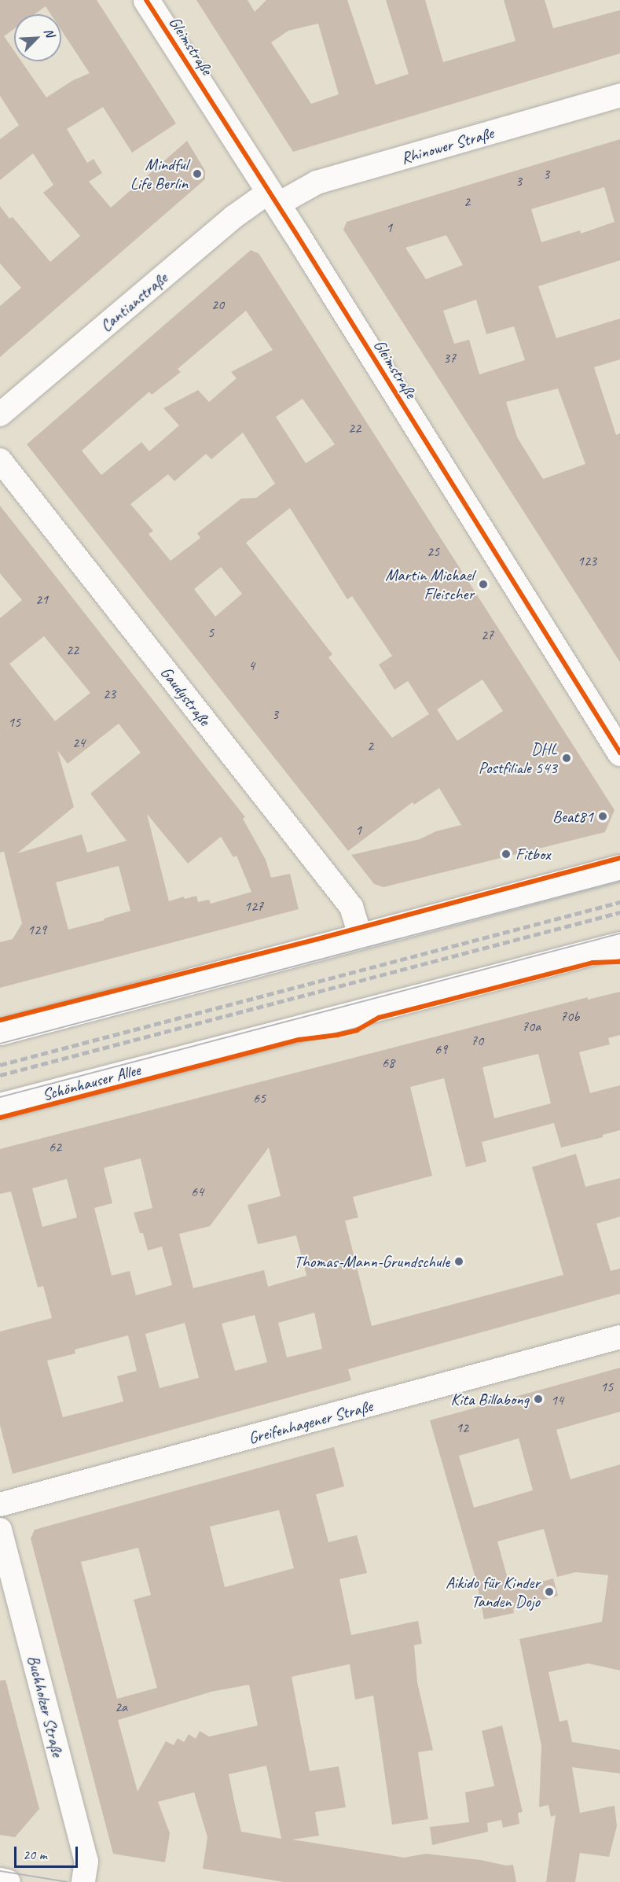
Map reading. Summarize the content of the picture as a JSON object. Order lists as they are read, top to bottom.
{
  "streets": {
    "main road": ["Gleimstraße", "Schönhauser Allee"],
    "street": [
      "Rhinower Straße",
      "Cantianstraße",
      "Gaudystraße",
      "Greifenhagener Straße",
      "Buchholzer Straße"
    ]
  },
  "crossings": [
    ["Gleimstraße", "Rhinower Straße"],
    ["Gleimstraße", "Cantianstraße"],
    ["Rhinower Straße", "Cantianstraße"]
  ],
  "places": [
    "Mindful Life Berlin",
    "Martin Michael Fleischer",
    "DHL Postfiliale 543",
    "Beat81",
    "Fitbox",
    "Thomas-Mann-Grundschule",
    "Kita Billabong",
    "Aikido für Kinder Tanden Dojo"
  ],
  "house_numbers": [
    "3",
    "3",
    "2",
    "1",
    "20",
    "37",
    "22",
    "25",
    "123",
    "21",
    "5",
    "27",
    "22",
    "4",
    "23",
    "3",
    "15",
    "24",
    "2",
    "1",
    "127",
    "129",
    "70b",
    "70a",
    "70",
    "69",
    "68",
    "65",
    "62",
    "64",
    "15",
    "14",
    "12",
    "2a"
  ],
  "scale_bar": "20 m",
  "north": "top right"
}
